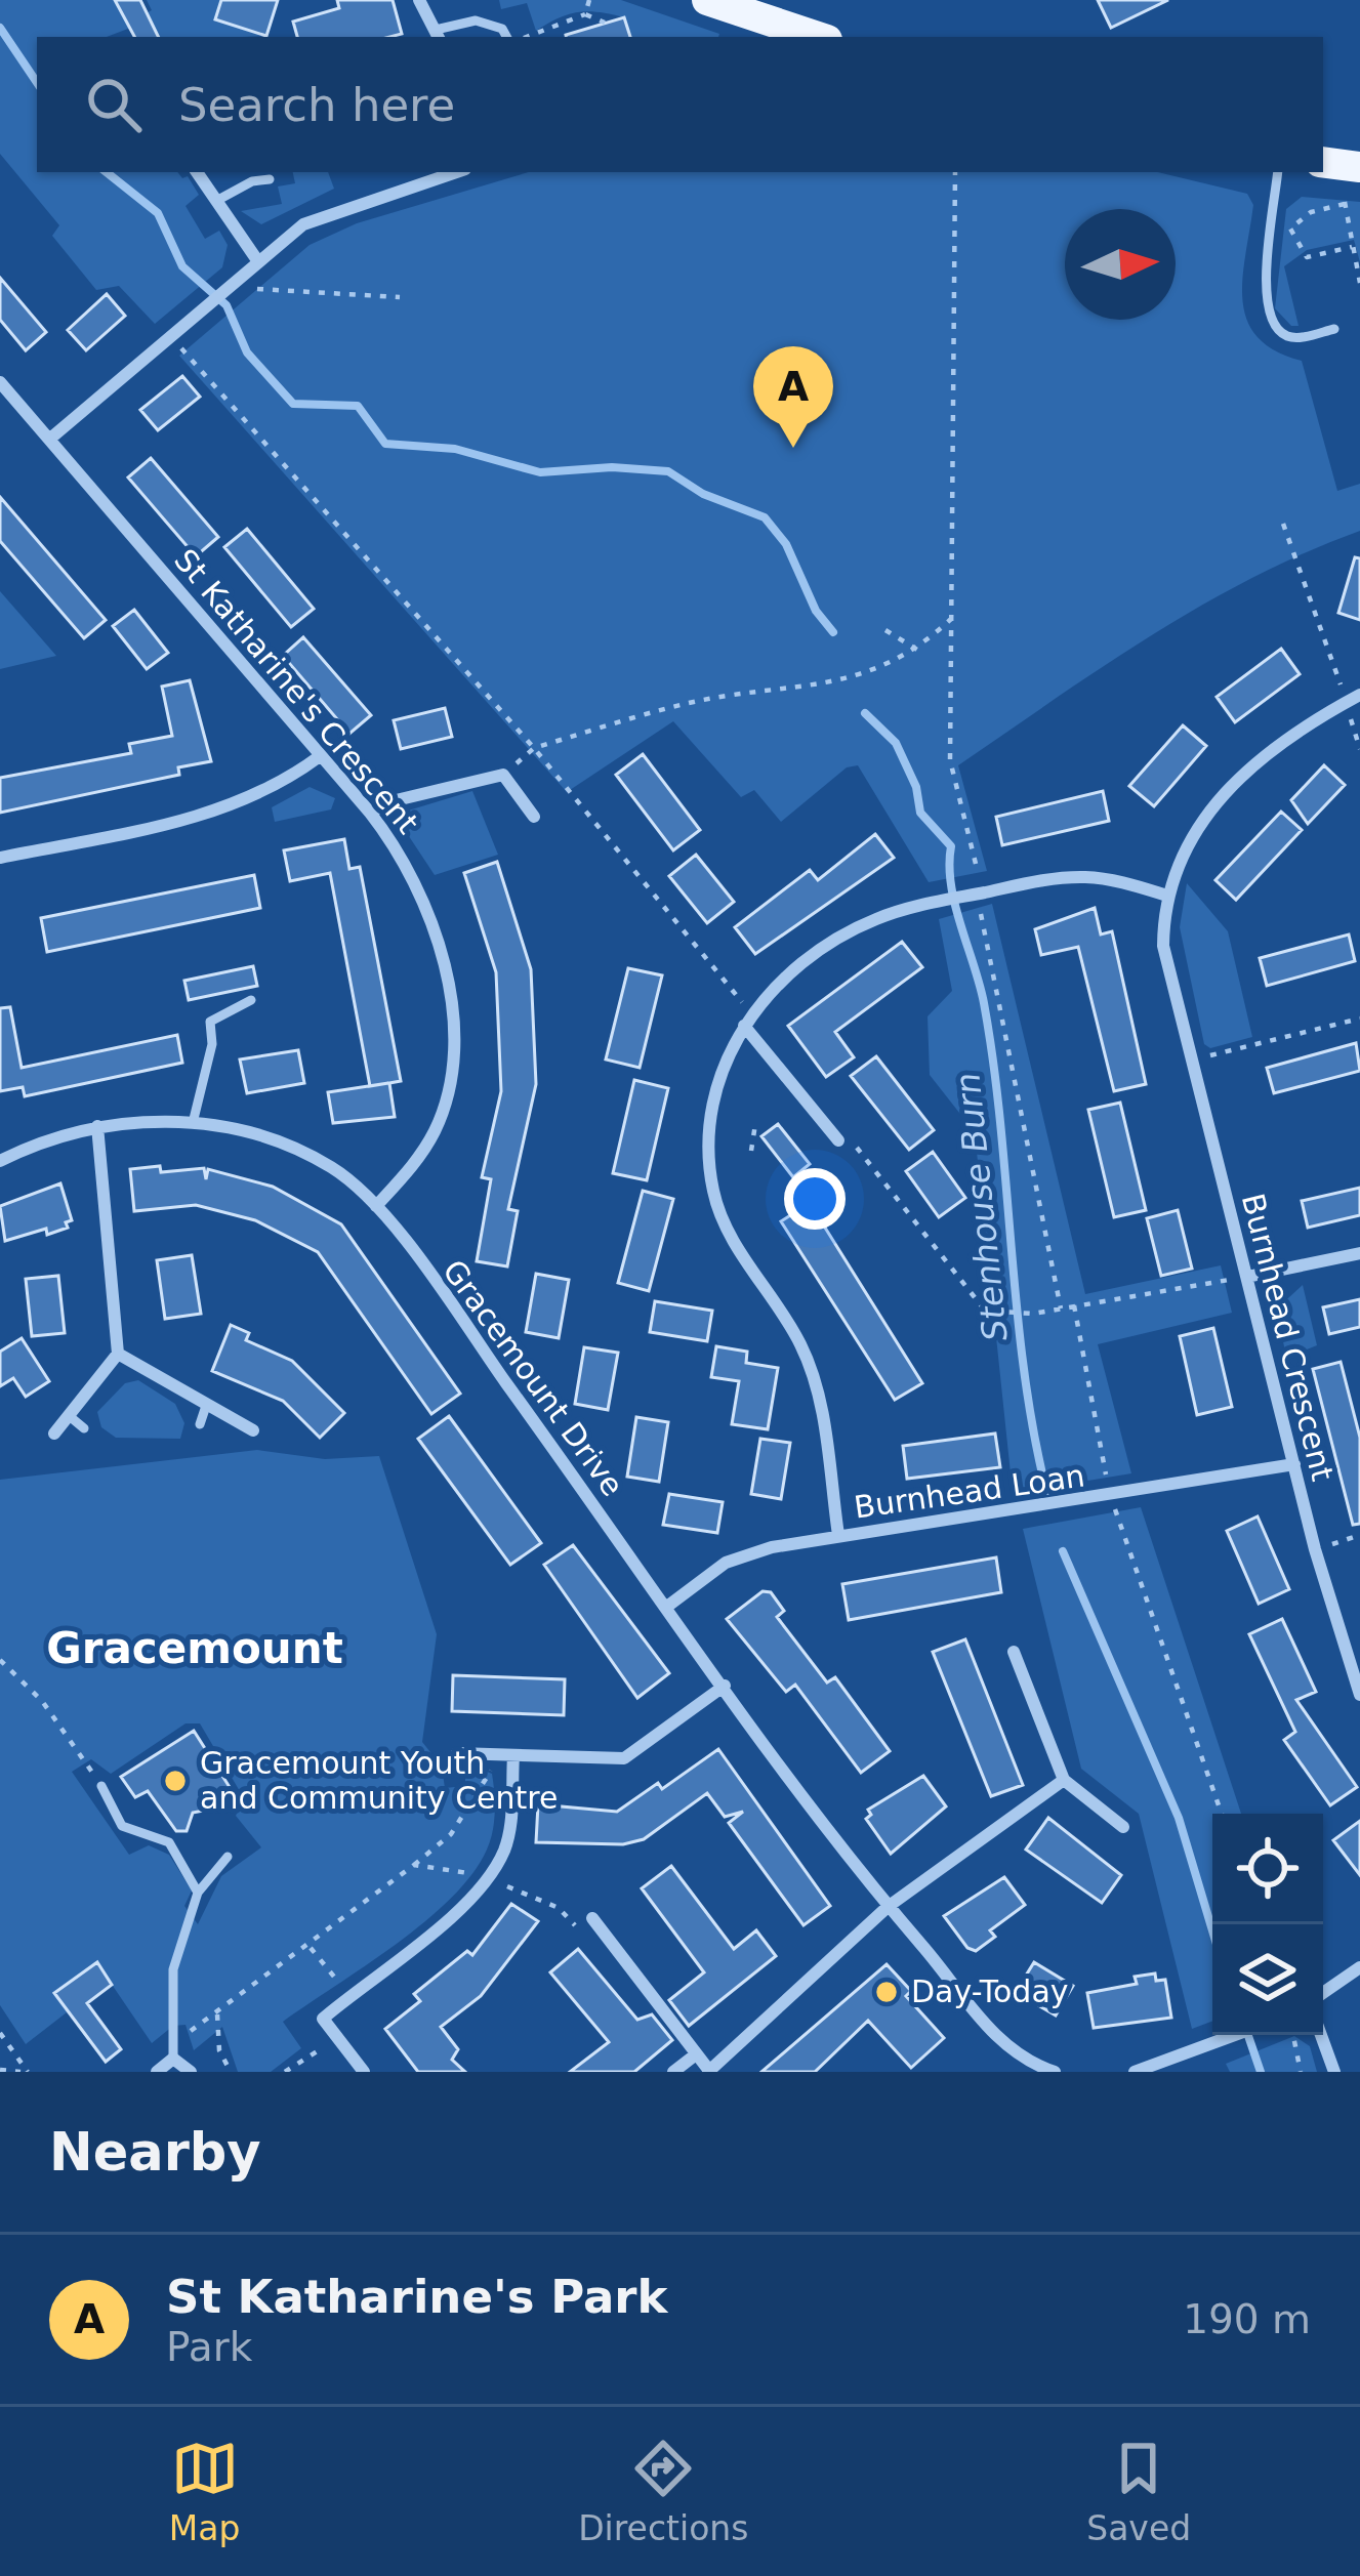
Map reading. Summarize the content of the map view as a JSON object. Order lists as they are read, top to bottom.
{
  "streets": {
    "street": [
      "St Katharine's Crescent",
      "Burnhead Crescent",
      "Gracemount Drive",
      "Burnhead Loan"
    ]
  },
  "crossings": [
    ["St Katharine's Crescent", "Gracemount Drive"],
    ["Burnhead Crescent", "Burnhead Loan"],
    ["Gracemount Drive", "Burnhead Loan"]
  ],
  "districts": ["Gracemount"],
  "water": ["Stenhouse Burn"],
  "places": ["Gracemount Youth and Community Centre", "Day-Today"],
  "north": "right",
  "page": {
    "search": "Search here",
    "pins": "A",
    "heading": "Nearby",
    "list": [
      {
        "mark": "A",
        "name": "St Katharine's Park",
        "note": "Park",
        "value": "190 m"
      }
    ],
    "nav": ["Map", "Directions", "Saved"]
  }
}
